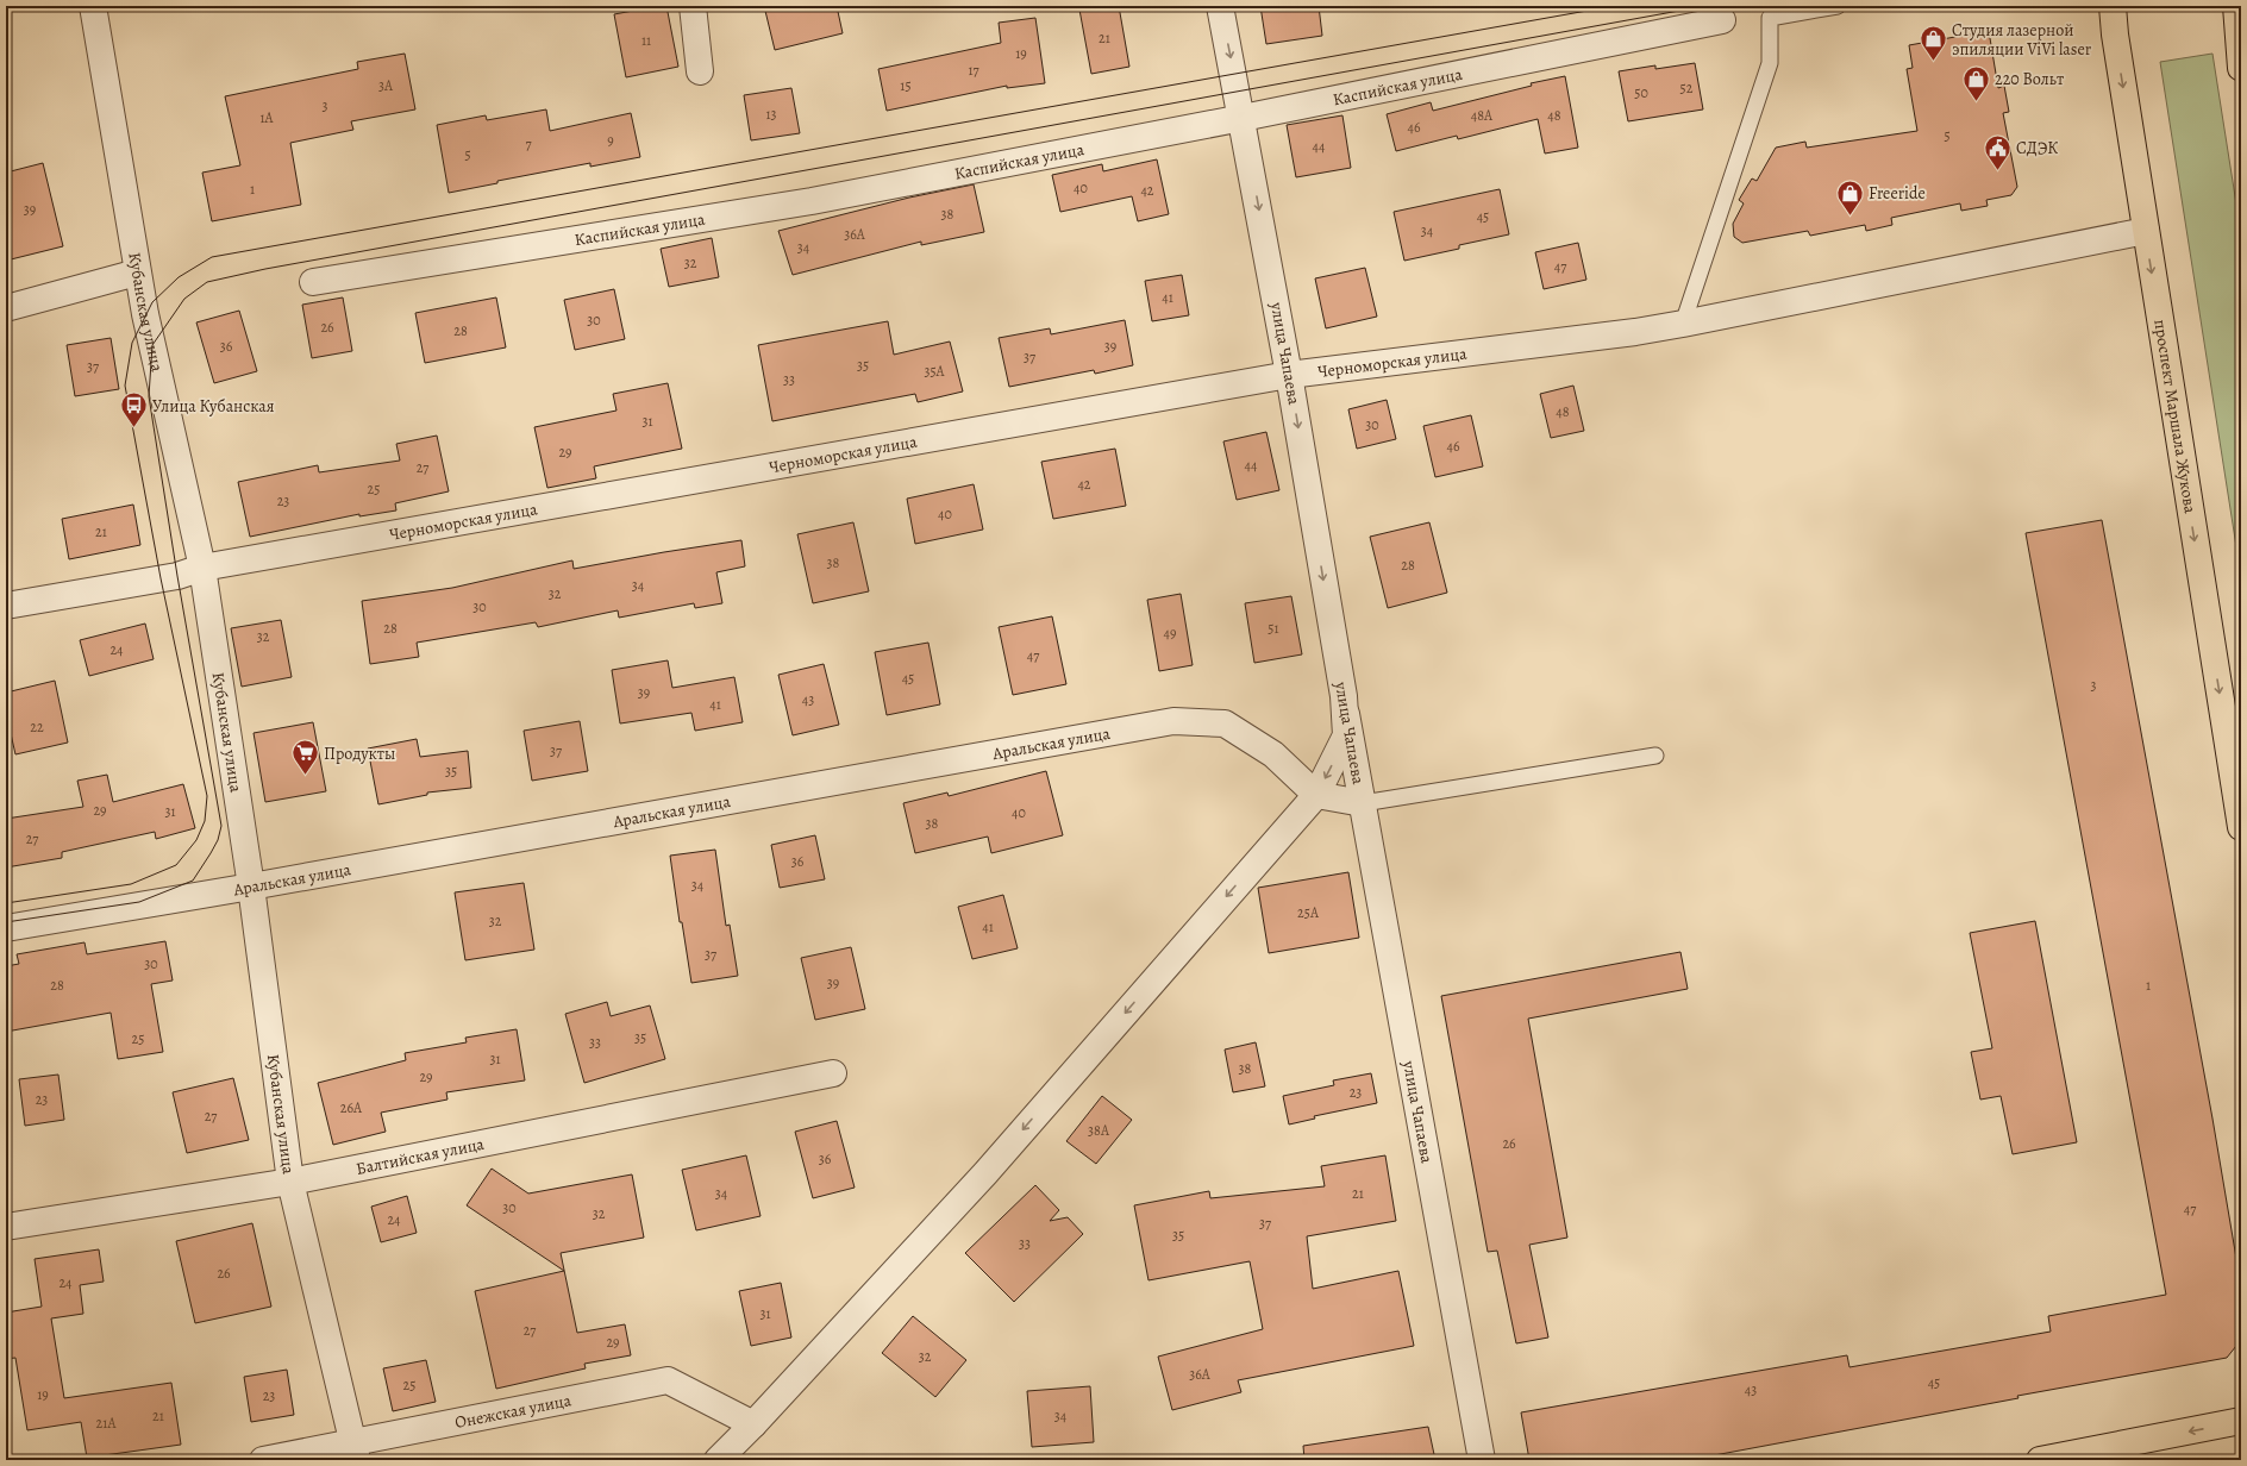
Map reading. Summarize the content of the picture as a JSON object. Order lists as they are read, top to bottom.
{
  "streets": {
    "highway": ["проспект Маршала Жукова"],
    "street": [
      "Каспийская улица",
      "Кубанская улица",
      "улица Чапаева",
      "Черноморская улица",
      "Аральская улица",
      "Балтийская улица",
      "Онежская улица"
    ]
  },
  "crossings": [
    ["Каспийская улица", "улица Чапаева"],
    ["Кубанская улица", "Черноморская улица"],
    ["Кубанская улица", "Аральская улица"],
    ["Кубанская улица", "Балтийская улица"],
    ["Кубанская улица", "Онежская улица"],
    ["улица Чапаева", "Черноморская улица"],
    ["Черноморская улица", "проспект Маршала Жукова"]
  ],
  "one_way": ["улица Чапаева", "проспект Маршала Жукова"],
  "places": {
    "shop": ["Студия лазерной эпиляции ViVi laser", "220 Вольт", "Freeride"],
    "public building": ["СДЭК"],
    "bus stop": ["Улица Кубанская"],
    "supermarket": ["Продукты"]
  },
  "house_numbers": [
    "21",
    "11",
    "19",
    "17",
    "3А",
    "15",
    "52",
    "50",
    "3",
    "13",
    "48А",
    "48",
    "1А",
    "46",
    "5",
    "9",
    "7",
    "44",
    "5",
    "40",
    "1",
    "42",
    "39",
    "38",
    "45",
    "34",
    "36А",
    "34",
    "32",
    "47",
    "41",
    "30",
    "26",
    "28",
    "36",
    "39",
    "37",
    "35",
    "37",
    "35А",
    "33",
    "48",
    "31",
    "30",
    "46",
    "29",
    "44",
    "27",
    "42",
    "25",
    "23",
    "40",
    "21",
    "38",
    "28",
    "34",
    "32",
    "30",
    "28",
    "51",
    "49",
    "32",
    "24",
    "47",
    "45",
    "3",
    "39",
    "43",
    "41",
    "22",
    "37",
    "35",
    "29",
    "31",
    "40",
    "38",
    "27",
    "36",
    "34",
    "25А",
    "32",
    "41",
    "37",
    "30",
    "39",
    "28",
    "1",
    "35",
    "25",
    "33",
    "31",
    "38",
    "29",
    "23",
    "23",
    "26А",
    "27",
    "38А",
    "26",
    "36",
    "34",
    "21",
    "30",
    "47",
    "32",
    "24",
    "37",
    "35",
    "33",
    "26",
    "24",
    "31",
    "27",
    "29",
    "32",
    "36А",
    "45",
    "25",
    "43",
    "19",
    "23",
    "21",
    "34",
    "21А"
  ]
}
